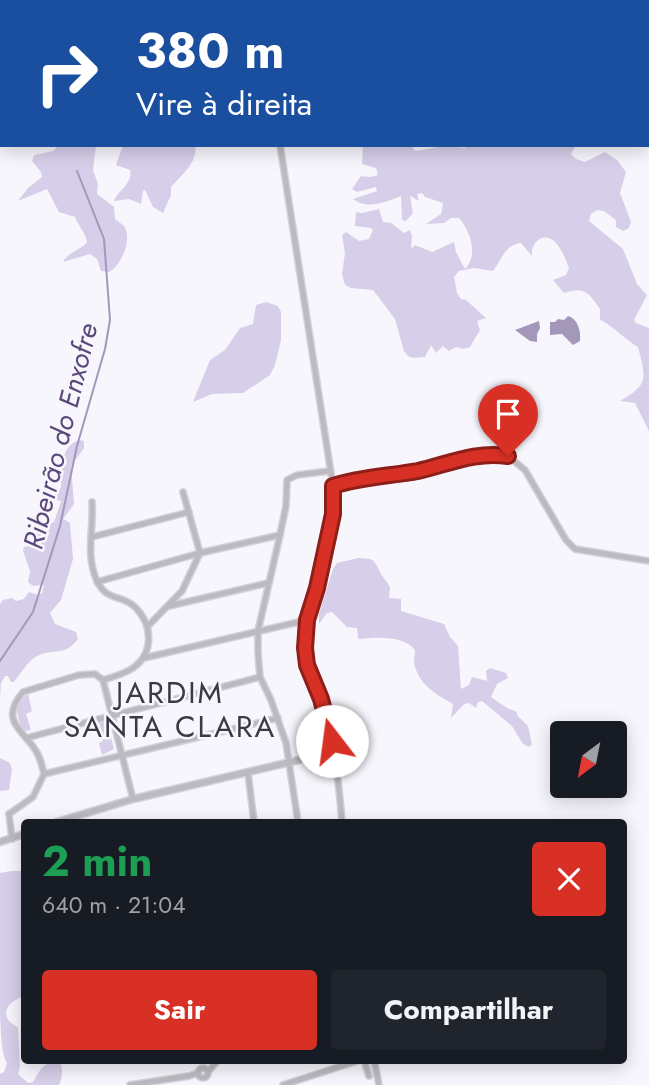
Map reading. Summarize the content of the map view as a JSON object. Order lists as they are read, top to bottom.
{
  "districts": ["JARDIM SANTA CLARA"],
  "water": ["Ribeirão do Enxofre"],
  "north": "bottom left",
  "page": {
    "turn": ["380 m", "Vire à direita"],
    "heading": ["2 min", "640 m · 21:04"],
    "buttons": ["Sair", "Compartilhar"]
  }
}
